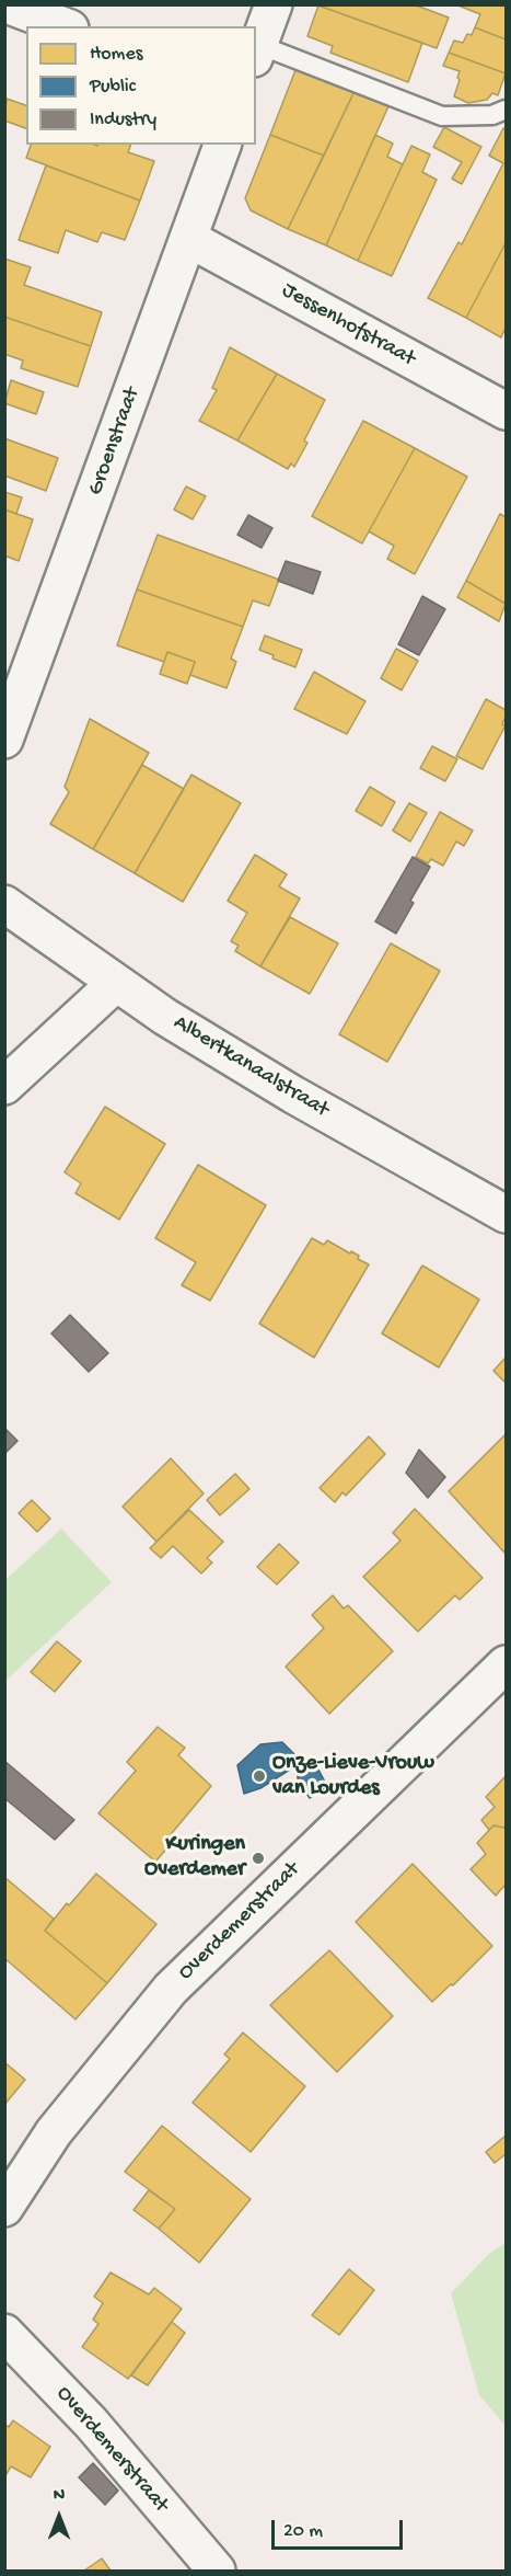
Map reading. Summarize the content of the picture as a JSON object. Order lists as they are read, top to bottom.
{
  "streets": {
    "street": [
      "Jessenhofstraat",
      "Groenstraat",
      "Albertkanaalstraat",
      "Overdemerstraat"
    ]
  },
  "crossings": [
    ["Jessenhofstraat", "Groenstraat"]
  ],
  "places": ["Onze-Lieve-Vrouw van Lourdes", "Kuringen Overdemer"],
  "legend": ["Homes", "Public", "Industry"],
  "scale_bar": "20 m",
  "north": "top"
}
